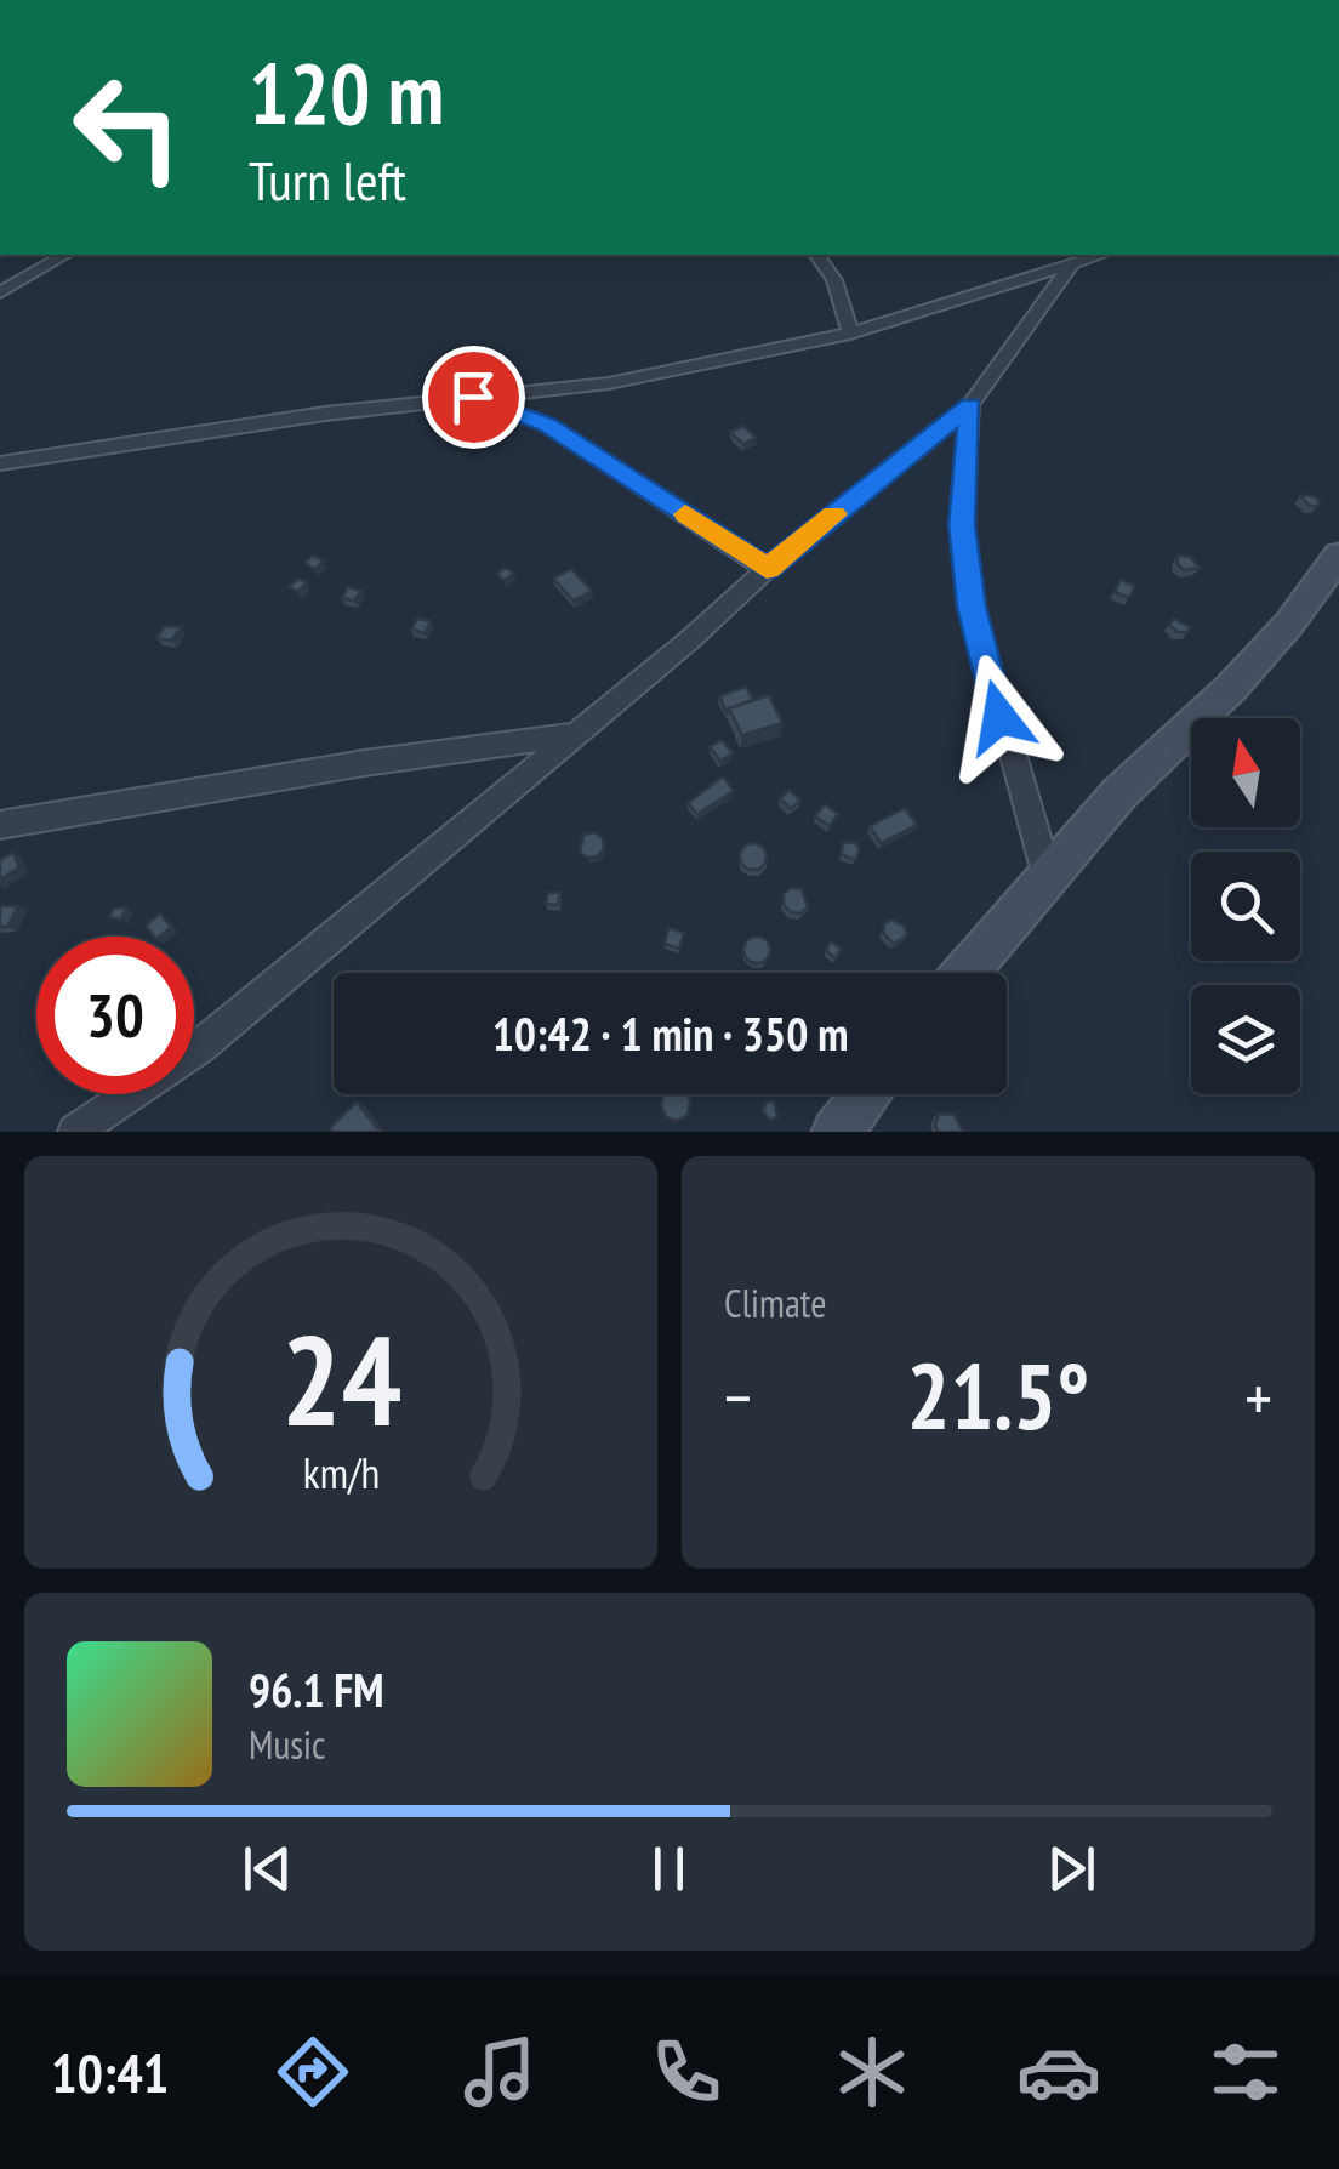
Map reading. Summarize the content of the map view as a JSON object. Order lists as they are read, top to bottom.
{
  "north": "top",
  "page": {
    "turn": ["120 m", "Turn left"],
    "limit": "30",
    "trip": "10:42 · 1 min · 350 m",
    "tile": "Climate",
    "heat": ["−", "21.5°", "+"],
    "song": ["96.1 FM", "Music"],
    "tabs": "10:41",
    "gauge": ["24", "km/h"]
  }
}
